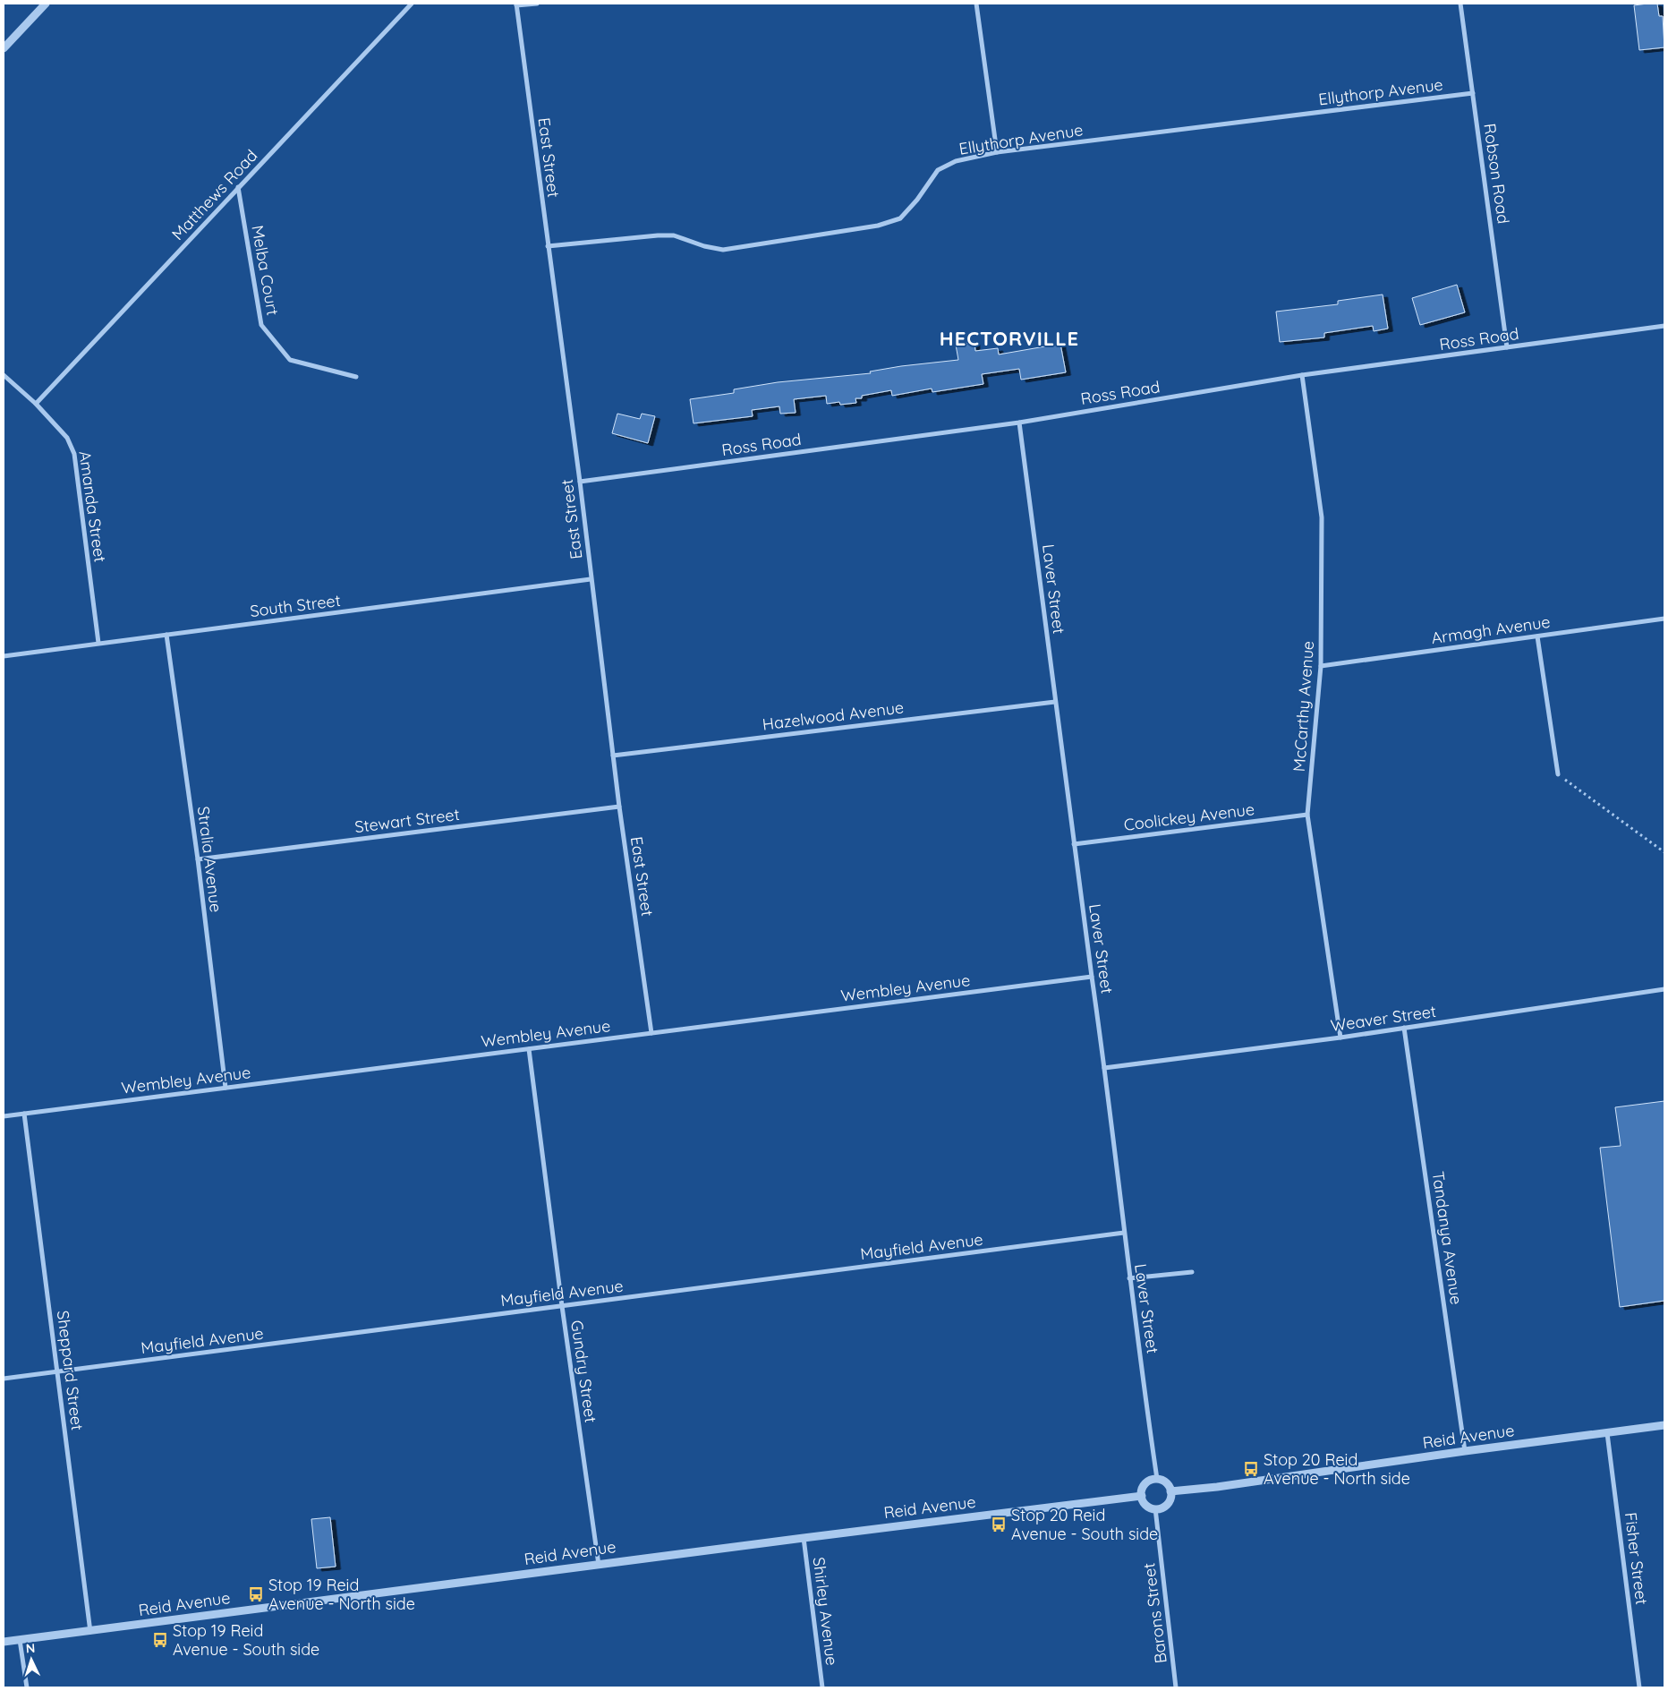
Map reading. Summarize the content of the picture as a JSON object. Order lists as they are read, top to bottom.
{
  "streets": {
    "street": [
      "Ellythorp Avenue",
      "East Street",
      "Robson Road",
      "Matthews Road",
      "Melba Court",
      "Ross Road",
      "Amanda Street",
      "Laver Street",
      "South Street",
      "Armagh Avenue",
      "McCarthy Avenue",
      "Hazelwood Avenue",
      "Coolickey Avenue",
      "Stewart Street",
      "Stralia Avenue",
      "Wembley Avenue",
      "Weaver Street",
      "Tandanya Avenue",
      "Mayfield Avenue",
      "Sheppard Street",
      "Gundry Street",
      "Reid Avenue",
      "Fisher Street",
      "Shirley Avenue",
      "Barons Street"
    ]
  },
  "crossings": [
    ["Ellythorp Avenue", "East Street"],
    ["Ellythorp Avenue", "Robson Road"],
    ["East Street", "Ross Road"],
    ["East Street", "South Street"],
    ["East Street", "Hazelwood Avenue"],
    ["East Street", "Stewart Street"],
    ["East Street", "Wembley Avenue"],
    ["Robson Road", "Ross Road"],
    ["Matthews Road", "Melba Court"],
    ["Matthews Road", "Amanda Street"],
    ["Ross Road", "Laver Street"],
    ["Ross Road", "McCarthy Avenue"],
    ["Amanda Street", "South Street"],
    ["Laver Street", "Hazelwood Avenue"],
    ["Laver Street", "Coolickey Avenue"],
    ["Laver Street", "Wembley Avenue"],
    ["Laver Street", "Weaver Street"],
    ["Laver Street", "Mayfield Avenue"],
    ["Laver Street", "Reid Avenue"],
    ["Laver Street", "Barons Street"],
    ["South Street", "Stralia Avenue"],
    ["Armagh Avenue", "McCarthy Avenue"],
    ["McCarthy Avenue", "Coolickey Avenue"],
    ["McCarthy Avenue", "Weaver Street"],
    ["Stewart Street", "Stralia Avenue"],
    ["Stralia Avenue", "Wembley Avenue"],
    ["Wembley Avenue", "Sheppard Street"],
    ["Wembley Avenue", "Gundry Street"],
    ["Weaver Street", "Tandanya Avenue"],
    ["Tandanya Avenue", "Reid Avenue"],
    ["Mayfield Avenue", "Sheppard Street"],
    ["Mayfield Avenue", "Gundry Street"],
    ["Sheppard Street", "Reid Avenue"],
    ["Gundry Street", "Reid Avenue"],
    ["Reid Avenue", "Fisher Street"],
    ["Reid Avenue", "Shirley Avenue"],
    ["Reid Avenue", "Barons Street"]
  ],
  "districts": ["HECTORVILLE"],
  "places": {
    "bus stop": [
      "Stop 20 Reid Avenue - North side",
      "Stop 20 Reid Avenue - South side",
      "Stop 19 Reid Avenue - North side",
      "Stop 19 Reid Avenue - South side"
    ]
  },
  "north": "top"
}
